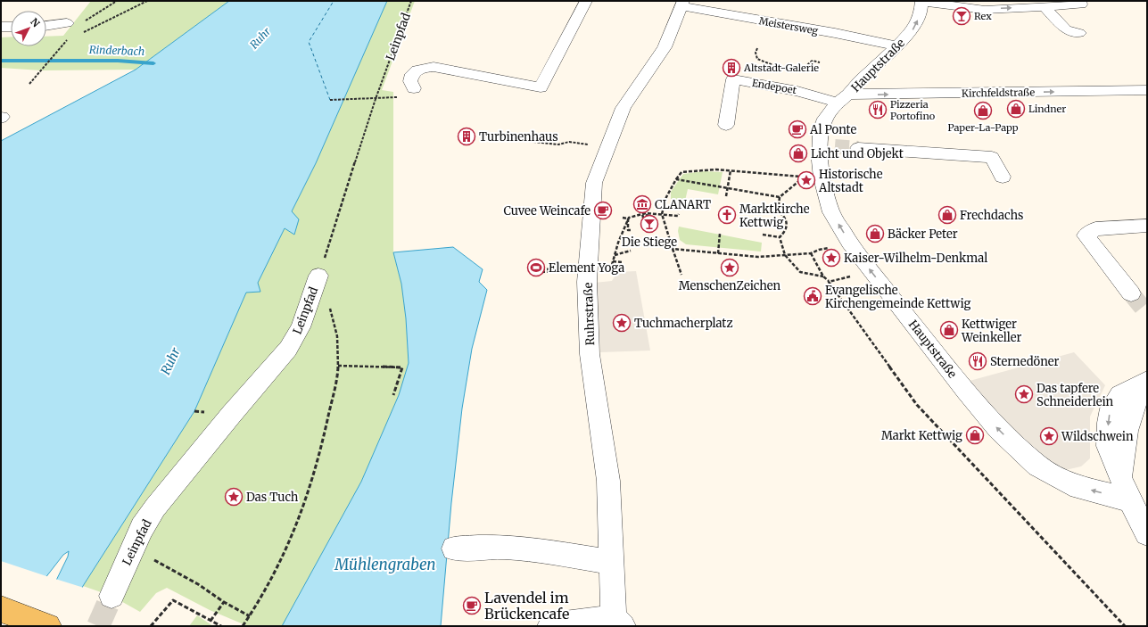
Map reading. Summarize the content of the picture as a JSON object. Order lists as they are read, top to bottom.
{
  "streets": {
    "street": [
      "Meistersweg",
      "Leinpfad",
      "Hauptstraße",
      "Endepoet",
      "Kirchfeldstraße",
      "Ruhrstraße"
    ]
  },
  "crossings": [
    ["Meistersweg", "Hauptstraße"],
    ["Meistersweg", "Ruhrstraße"],
    ["Hauptstraße", "Endepoet"],
    ["Hauptstraße", "Kirchfeldstraße"],
    ["Endepoet", "Kirchfeldstraße"]
  ],
  "one_way": ["Hauptstraße"],
  "water": ["Ruhr", "Rinderbach", "Mühlengraben"],
  "places": {
    "bar": ["Rex", "Die Stiege"],
    "building": ["Altstadt-Galerie", "Turbinenhaus"],
    "shop": [
      "Lindner",
      "Paper-La-Papp",
      "Licht und Objekt",
      "Frechdachs",
      "Bäcker Peter",
      "Kettwiger Weinkeller",
      "Markt Kettwig"
    ],
    "restaurant": ["Pizzeria Portofino", "Sternedöner"],
    "cafe": ["Al Ponte", "Cuvee Weincafe", "Lavendel im Brückencafe"],
    "place": [
      "Historische Altstadt",
      "Kaiser-Wilhelm-Denkmal",
      "MenschenZeichen",
      "Tuchmacherplatz",
      "Das tapfere Schneiderlein",
      "Wildschwein",
      "Das Tuch"
    ],
    "museum": ["CLANART"],
    "church": ["Marktkirche Kettwig"],
    "sports": ["Element Yoga"],
    "public building": ["Evangelische Kirchengemeinde Kettwig"]
  },
  "north": "top right"
}
